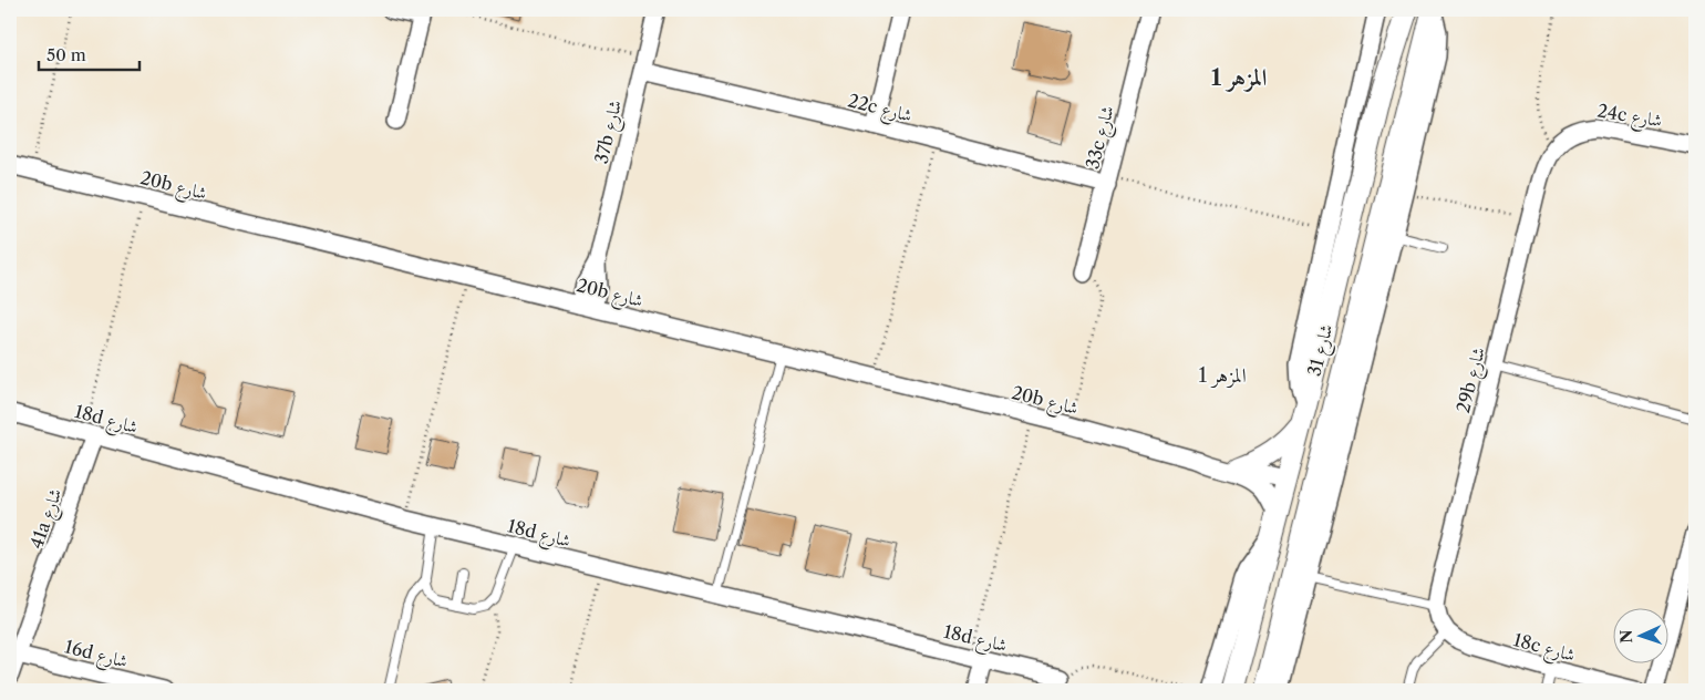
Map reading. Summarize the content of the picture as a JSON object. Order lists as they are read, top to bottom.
{
  "streets": {
    "street": [
      "22c شارع",
      "24c شارع",
      "37b شارع",
      "33c شارع",
      "20b شارع",
      "شارع 31",
      "29b شارع",
      "18d شارع",
      "41a شارع",
      "18c شارع",
      "16d شارع"
    ]
  },
  "crossings": [
    ["22c شارع", "37b شارع"],
    ["22c شارع", "33c شارع"],
    ["24c شارع", "29b شارع"],
    ["37b شارع", "20b شارع"],
    ["20b شارع", "شارع 31"],
    ["18d شارع", "41a شارع"],
    ["41a شارع", "16d شارع"]
  ],
  "districts": ["المزهر 1", "المزهر 1"],
  "scale_bar": "50 m",
  "north": "left"
}
